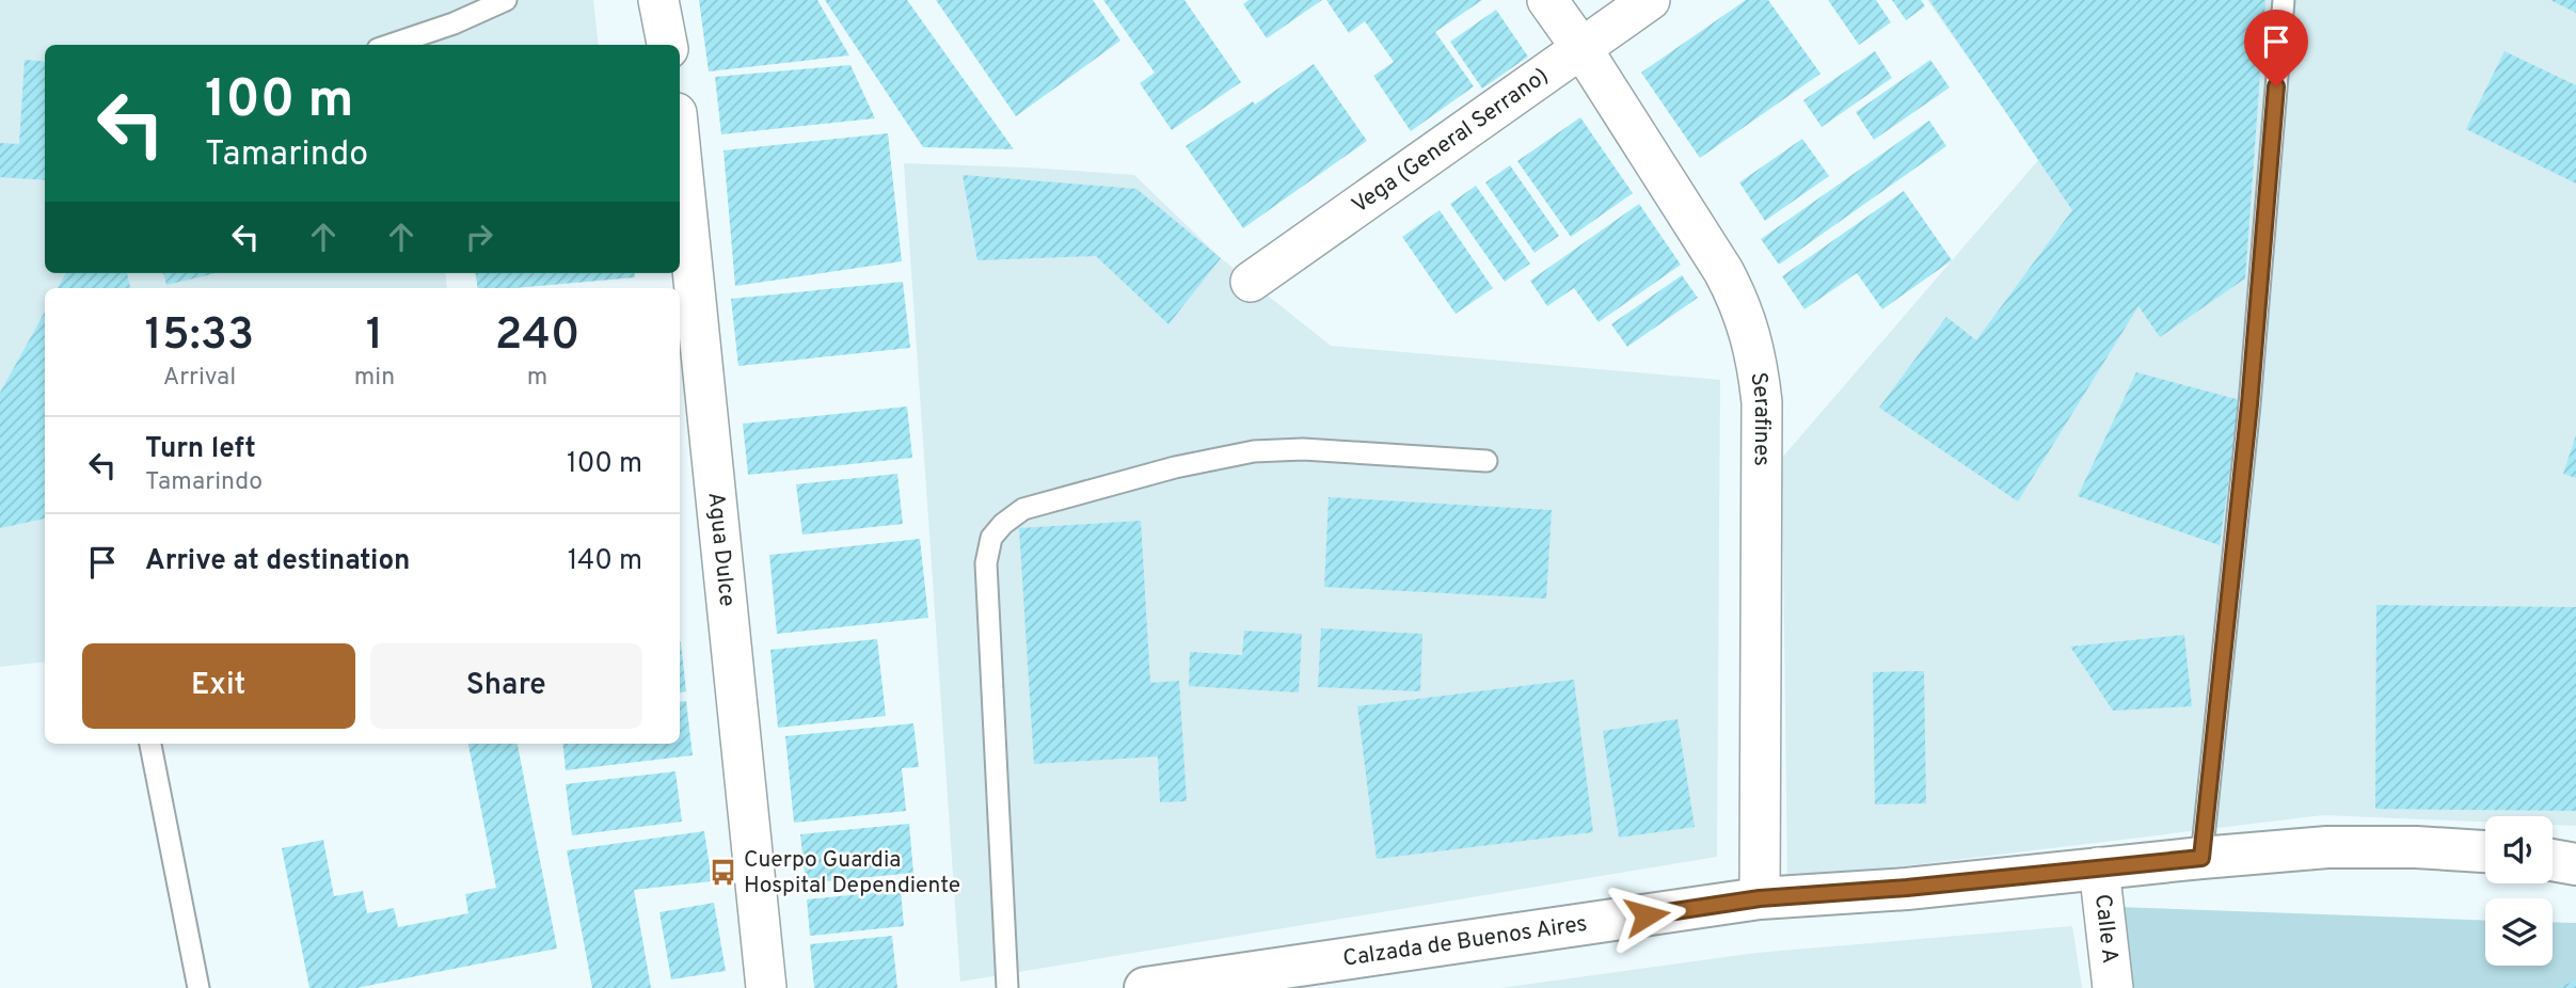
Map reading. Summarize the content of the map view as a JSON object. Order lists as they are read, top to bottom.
{
  "streets": {
    "street": [
      "Vega (General Serrano)",
      "Serafines",
      "Agua Dulce",
      "Calle A",
      "Calzada de Buenos Aires"
    ]
  },
  "crossings": [
    ["Vega (General Serrano)", "Serafines"],
    ["Serafines", "Calzada de Buenos Aires"],
    ["Calle A", "Calzada de Buenos Aires"]
  ],
  "places": {
    "bus stop": ["Cuerpo Guardia Hospital Dependiente"]
  },
  "page": {
    "turn": ["100 m", "Tamarindo"],
    "eta": [
      "15:33",
      "Arrival",
      "1",
      "min",
      "240",
      "m"
    ],
    "list": [
      {
        "name": "Turn left",
        "note": "Tamarindo",
        "value": "100 m"
      },
      {
        "name": "Arrive at destination",
        "value": "140 m"
      }
    ],
    "buttons": ["Exit", "Share"]
  }
}
